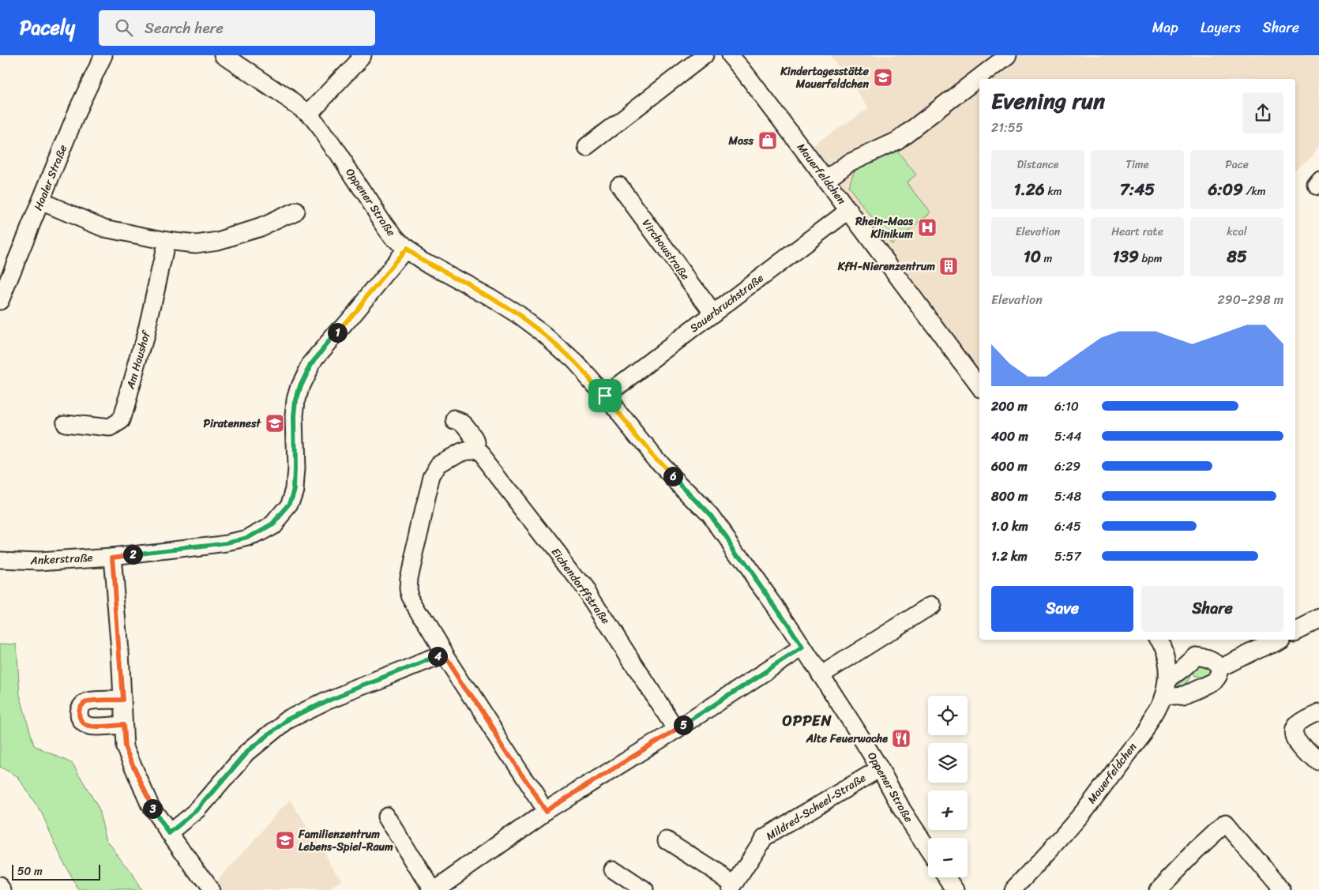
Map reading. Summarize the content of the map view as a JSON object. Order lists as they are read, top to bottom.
{
  "streets": {
    "street": [
      "Mauerfeldchen",
      "Haaler Straße",
      "Oppener Straße",
      "Virchowstraße",
      "Sauerbruchstraße",
      "Am Haushof",
      "Ankerstraße",
      "Eichendorffstraße",
      "Mildred-Scheel-Straße"
    ]
  },
  "crossings": [
    ["Mauerfeldchen", "Sauerbruchstraße"],
    ["Oppener Straße", "Sauerbruchstraße"],
    ["Oppener Straße", "Ankerstraße"],
    ["Oppener Straße", "Mildred-Scheel-Straße"],
    ["Virchowstraße", "Sauerbruchstraße"]
  ],
  "districts": ["OPPEN"],
  "places": {
    "school or university": ["Kindertagesstätte Mauerfeldchen", "Piratennest", "Familienzentrum Lebens-Spiel-Raum"],
    "shop": ["Moss"],
    "hospital": ["Rhein-Maas Klinikum"],
    "building": ["KfH-Nierenzentrum"],
    "restaurant": ["Alte Feuerwache"]
  },
  "scale_bar": "50 m",
  "page": {
    "header": "Pacely",
    "search": "Search here",
    "nav": ["Map", "Layers", "Share"],
    "heading": ["Evening run", "21:55"],
    "stats": [
      ["Distance", "1.26 km"],
      ["Time", "7:45"],
      ["Pace", "6:09 /km"],
      ["Elevation", "10 m"],
      ["Heart rate", "139 bpm"],
      ["kcal", "85"]
    ],
    "chart": ["Elevation", "290–298 m"],
    "pins": [
      "1",
      "6",
      "2",
      "4",
      "5",
      "3"
    ],
    "list": [
      {
        "name": "200 m",
        "note": "6:10"
      },
      {
        "name": "400 m",
        "note": "5:44"
      },
      {
        "name": "600 m",
        "note": "6:29"
      },
      {
        "name": "800 m",
        "note": "5:48"
      },
      {
        "name": "1.0 km",
        "note": "6:45"
      },
      {
        "name": "1.2 km",
        "note": "5:57"
      }
    ],
    "buttons": ["Save", "Share"],
    "map_buttons": ["+", "−"],
    "scale": "50 m"
  }
}
